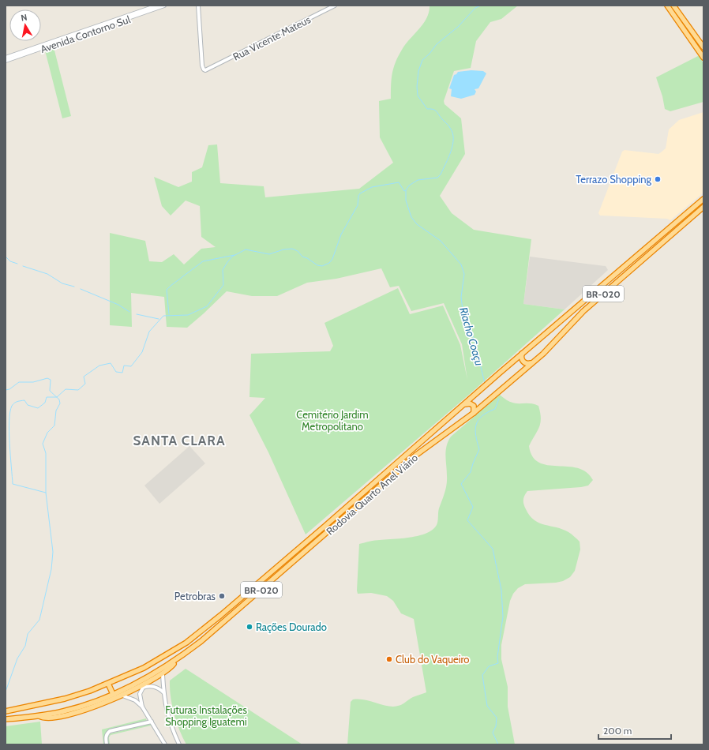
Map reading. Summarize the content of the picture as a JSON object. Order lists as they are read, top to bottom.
{
  "streets": {
    "highway": ["BR-020", "Rodovia Quarto Anel Viário"],
    "street": ["Avenida Contorno Sul", "Rua Vicente Mateus"]
  },
  "districts": ["SANTA CLARA"],
  "water": ["Riacho Coaçu"],
  "parks": ["Cemitério Jardim Metropolitano", "Futuras Instalações Shopping Iguatemi"],
  "places": [
    "Terrazo Shopping",
    "Petrobras",
    "Rações Dourado",
    "Club do Vaqueiro"
  ],
  "scale_bar": "200 m",
  "north": "top"
}
